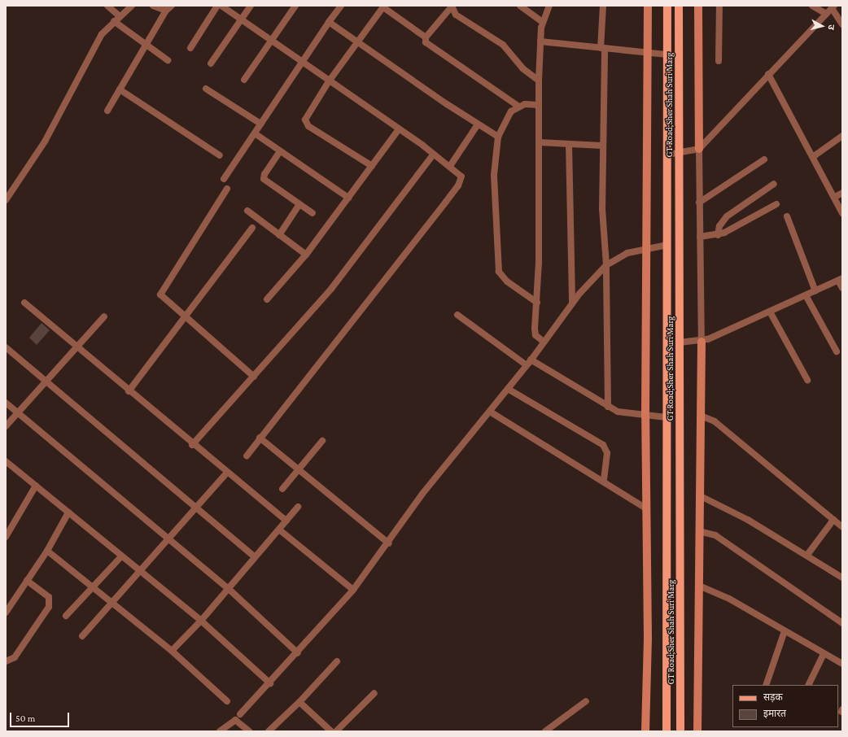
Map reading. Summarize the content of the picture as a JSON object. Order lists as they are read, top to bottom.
{
  "streets": {
    "main road": ["GT Road;Sher Shah Suri Marg"]
  },
  "legend": ["सड़क", "इमारत"],
  "scale_bar": "50 m",
  "north": "right"
}
